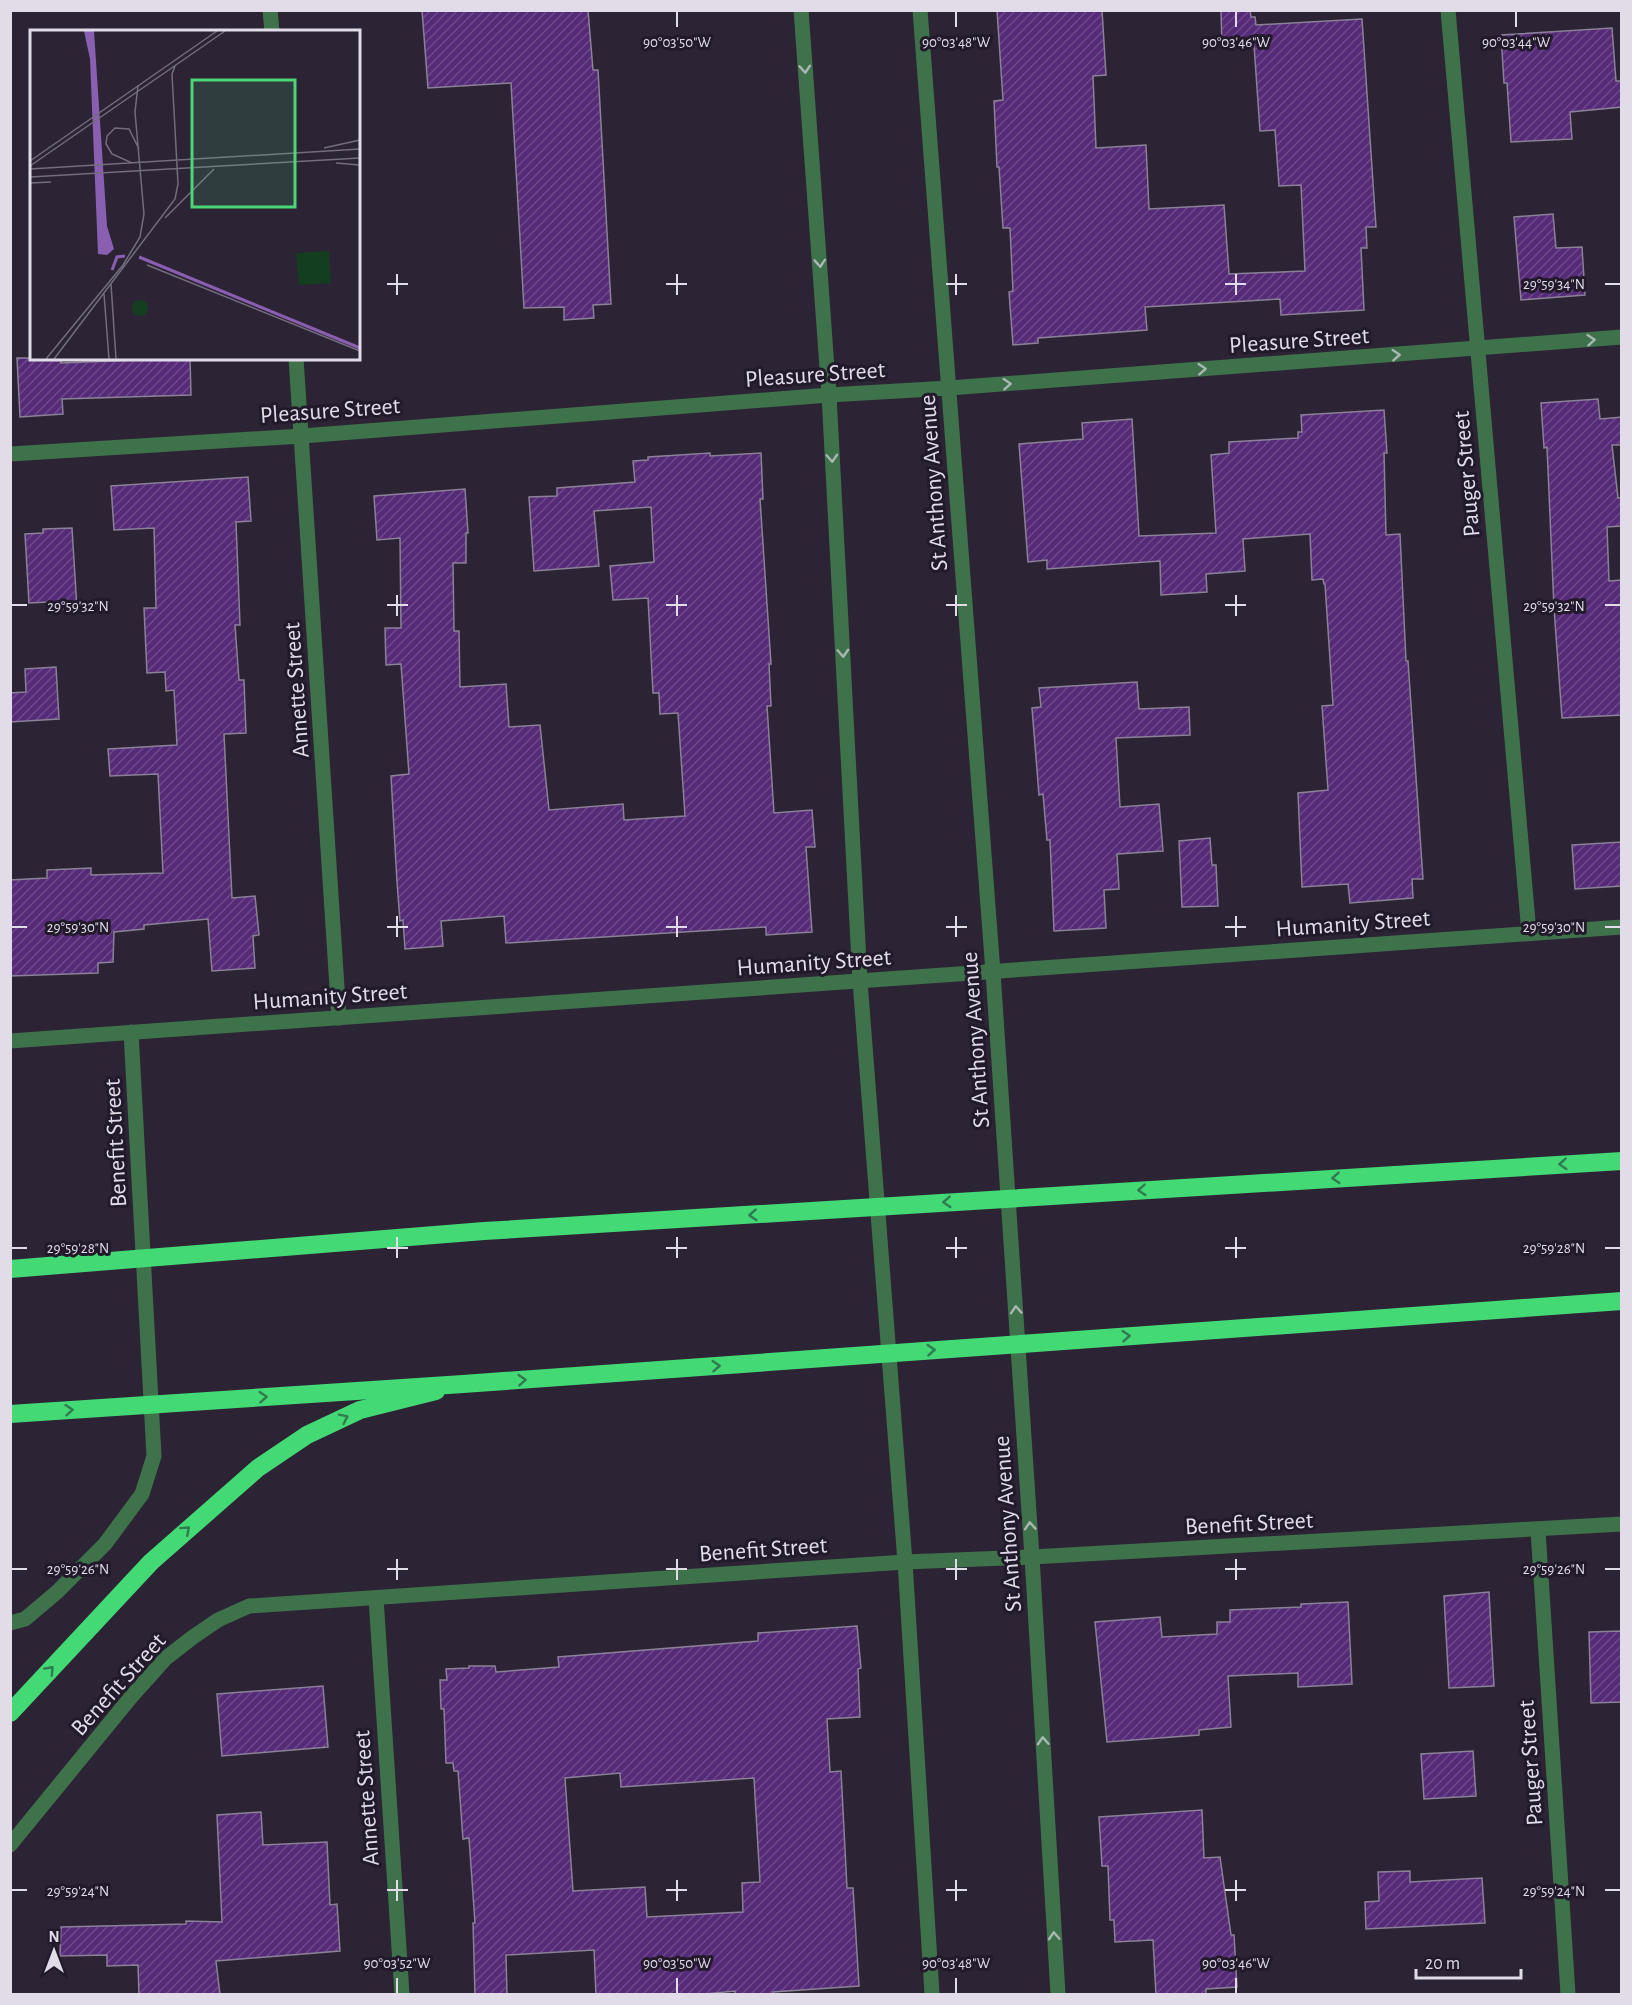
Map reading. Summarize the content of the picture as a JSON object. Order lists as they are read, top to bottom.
{
  "streets": {
    "street": [
      "Pleasure Street",
      "Pauger Street",
      "St Anthony Avenue",
      "Annette Street",
      "Humanity Street",
      "Benefit Street"
    ]
  },
  "crossings": [
    ["Pleasure Street", "Pauger Street"],
    ["Pleasure Street", "St Anthony Avenue"],
    ["Pleasure Street", "Annette Street"],
    ["Pauger Street", "Humanity Street"],
    ["Pauger Street", "Benefit Street"],
    ["St Anthony Avenue", "Humanity Street"],
    ["St Anthony Avenue", "Benefit Street"],
    ["Annette Street", "Humanity Street"],
    ["Annette Street", "Benefit Street"],
    ["Humanity Street", "Benefit Street"]
  ],
  "one_way": ["Pleasure Street"],
  "scale_bar": "20 m",
  "north": "top",
  "coordinates": [
    "90°03'50\"W",
    "90°03'48\"W",
    "90°03'46\"W",
    "90°03'44\"W",
    "29°59'34\"N",
    "29°59'32\"N",
    "29°59'30\"N",
    "29°59'28\"N",
    "29°59'26\"N",
    "29°59'24\"N",
    "90°03'52\"W"
  ]
}
